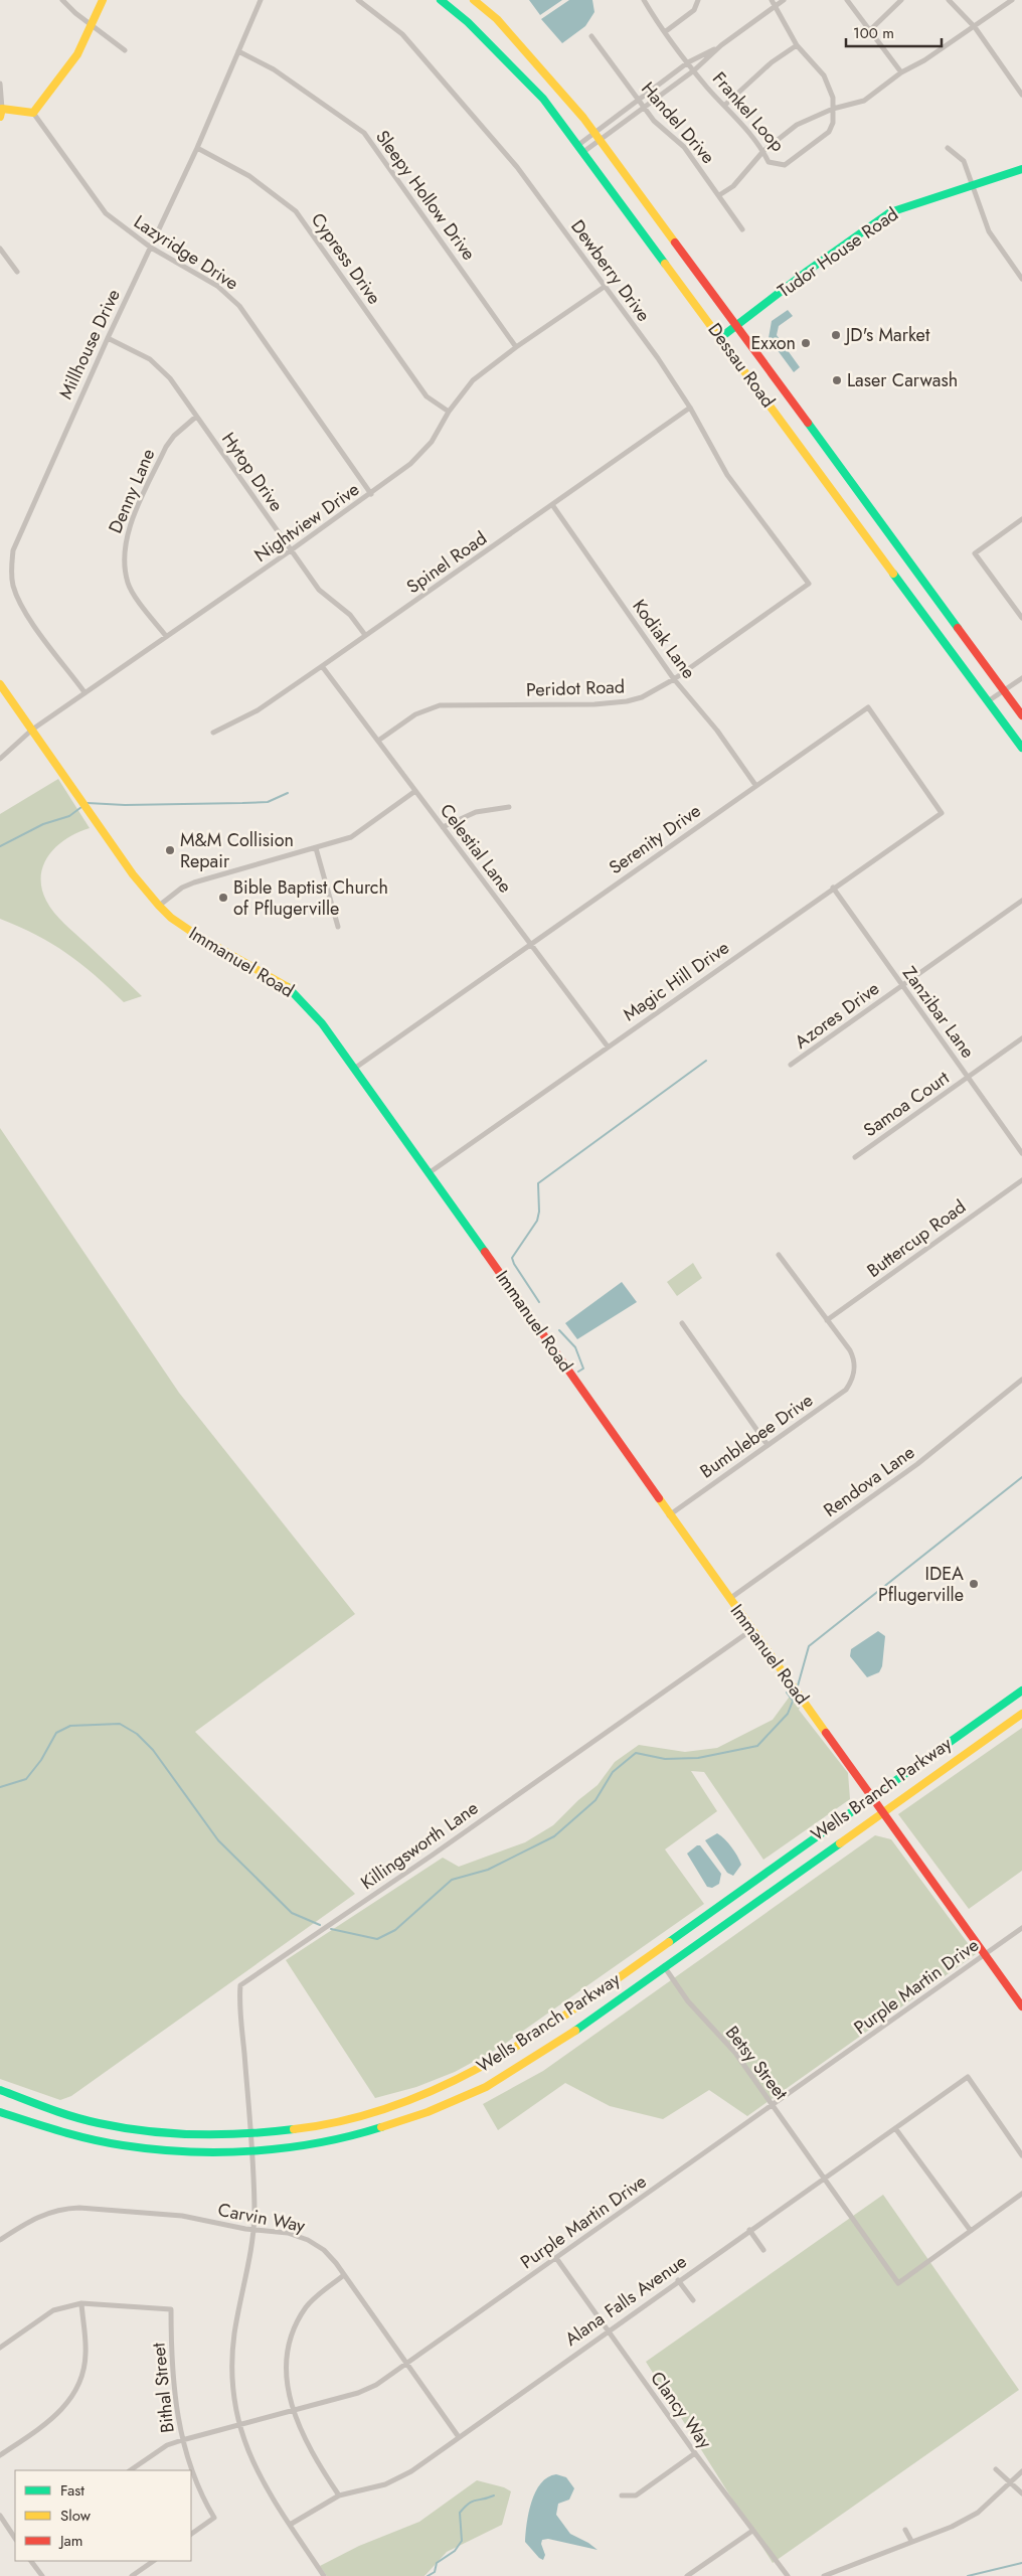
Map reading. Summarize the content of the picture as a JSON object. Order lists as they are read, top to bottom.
{
  "streets": {
    "street": [
      "Frankel Loop",
      "Handel Drive",
      "Sleepy Hollow Drive",
      "Lazyridge Drive",
      "Tudor House Road",
      "Cypress Drive",
      "Dewberry Drive",
      "Millhouse Drive",
      "Dessau Road",
      "Hytop Drive",
      "Denny Lane",
      "Nightview Drive",
      "Spinel Road",
      "Kodiak Lane",
      "Peridot Road",
      "Serenity Drive",
      "Celestial Lane",
      "Immanuel Road",
      "Magic Hill Drive",
      "Zanzibar Lane",
      "Azores Drive",
      "Samoa Court",
      "Buttercup Road",
      "Bumblebee Drive",
      "Rendova Lane",
      "Wells Branch Parkway",
      "Killingsworth Lane",
      "Purple Martin Drive",
      "Betsy Street",
      "Carvin Way",
      "Alana Falls Avenue",
      "Bithal Street",
      "Clancy Way"
    ]
  },
  "crossings": [
    ["Sleepy Hollow Drive", "Millhouse Drive"],
    ["Sleepy Hollow Drive", "Nightview Drive"],
    ["Lazyridge Drive", "Millhouse Drive"],
    ["Lazyridge Drive", "Nightview Drive"],
    ["Tudor House Road", "Dessau Road"],
    ["Cypress Drive", "Millhouse Drive"],
    ["Cypress Drive", "Nightview Drive"],
    ["Dewberry Drive", "Nightview Drive"],
    ["Dewberry Drive", "Spinel Road"],
    ["Dewberry Drive", "Peridot Road"],
    ["Millhouse Drive", "Hytop Drive"],
    ["Millhouse Drive", "Nightview Drive"],
    ["Hytop Drive", "Denny Lane"],
    ["Hytop Drive", "Nightview Drive"],
    ["Hytop Drive", "Spinel Road"],
    ["Denny Lane", "Nightview Drive"],
    ["Nightview Drive", "Immanuel Road"],
    ["Spinel Road", "Kodiak Lane"],
    ["Spinel Road", "Celestial Lane"],
    ["Kodiak Lane", "Peridot Road"],
    ["Kodiak Lane", "Serenity Drive"],
    ["Peridot Road", "Celestial Lane"],
    ["Serenity Drive", "Celestial Lane"],
    ["Serenity Drive", "Immanuel Road"],
    ["Serenity Drive", "Magic Hill Drive"],
    ["Celestial Lane", "Magic Hill Drive"],
    ["Immanuel Road", "Magic Hill Drive"],
    ["Immanuel Road", "Bumblebee Drive"],
    ["Immanuel Road", "Rendova Lane"],
    ["Immanuel Road", "Wells Branch Parkway"],
    ["Immanuel Road", "Killingsworth Lane"],
    ["Immanuel Road", "Purple Martin Drive"],
    ["Magic Hill Drive", "Zanzibar Lane"],
    ["Zanzibar Lane", "Azores Drive"],
    ["Zanzibar Lane", "Samoa Court"],
    ["Buttercup Road", "Bumblebee Drive"],
    ["Wells Branch Parkway", "Killingsworth Lane"],
    ["Wells Branch Parkway", "Betsy Street"],
    ["Killingsworth Lane", "Purple Martin Drive"],
    ["Killingsworth Lane", "Carvin Way"],
    ["Killingsworth Lane", "Alana Falls Avenue"],
    ["Purple Martin Drive", "Betsy Street"],
    ["Purple Martin Drive", "Carvin Way"],
    ["Purple Martin Drive", "Bithal Street"],
    ["Purple Martin Drive", "Clancy Way"],
    ["Betsy Street", "Alana Falls Avenue"],
    ["Carvin Way", "Alana Falls Avenue"],
    ["Alana Falls Avenue", "Clancy Way"]
  ],
  "places": [
    "JD's Market",
    "Exxon",
    "Laser Carwash",
    "M&M Collision Repair",
    "Bible Baptist Church of Pflugerville",
    "IDEA Pflugerville"
  ],
  "legend": ["Fast", "Slow", "Jam"],
  "scale_bar": "100 m"
}
